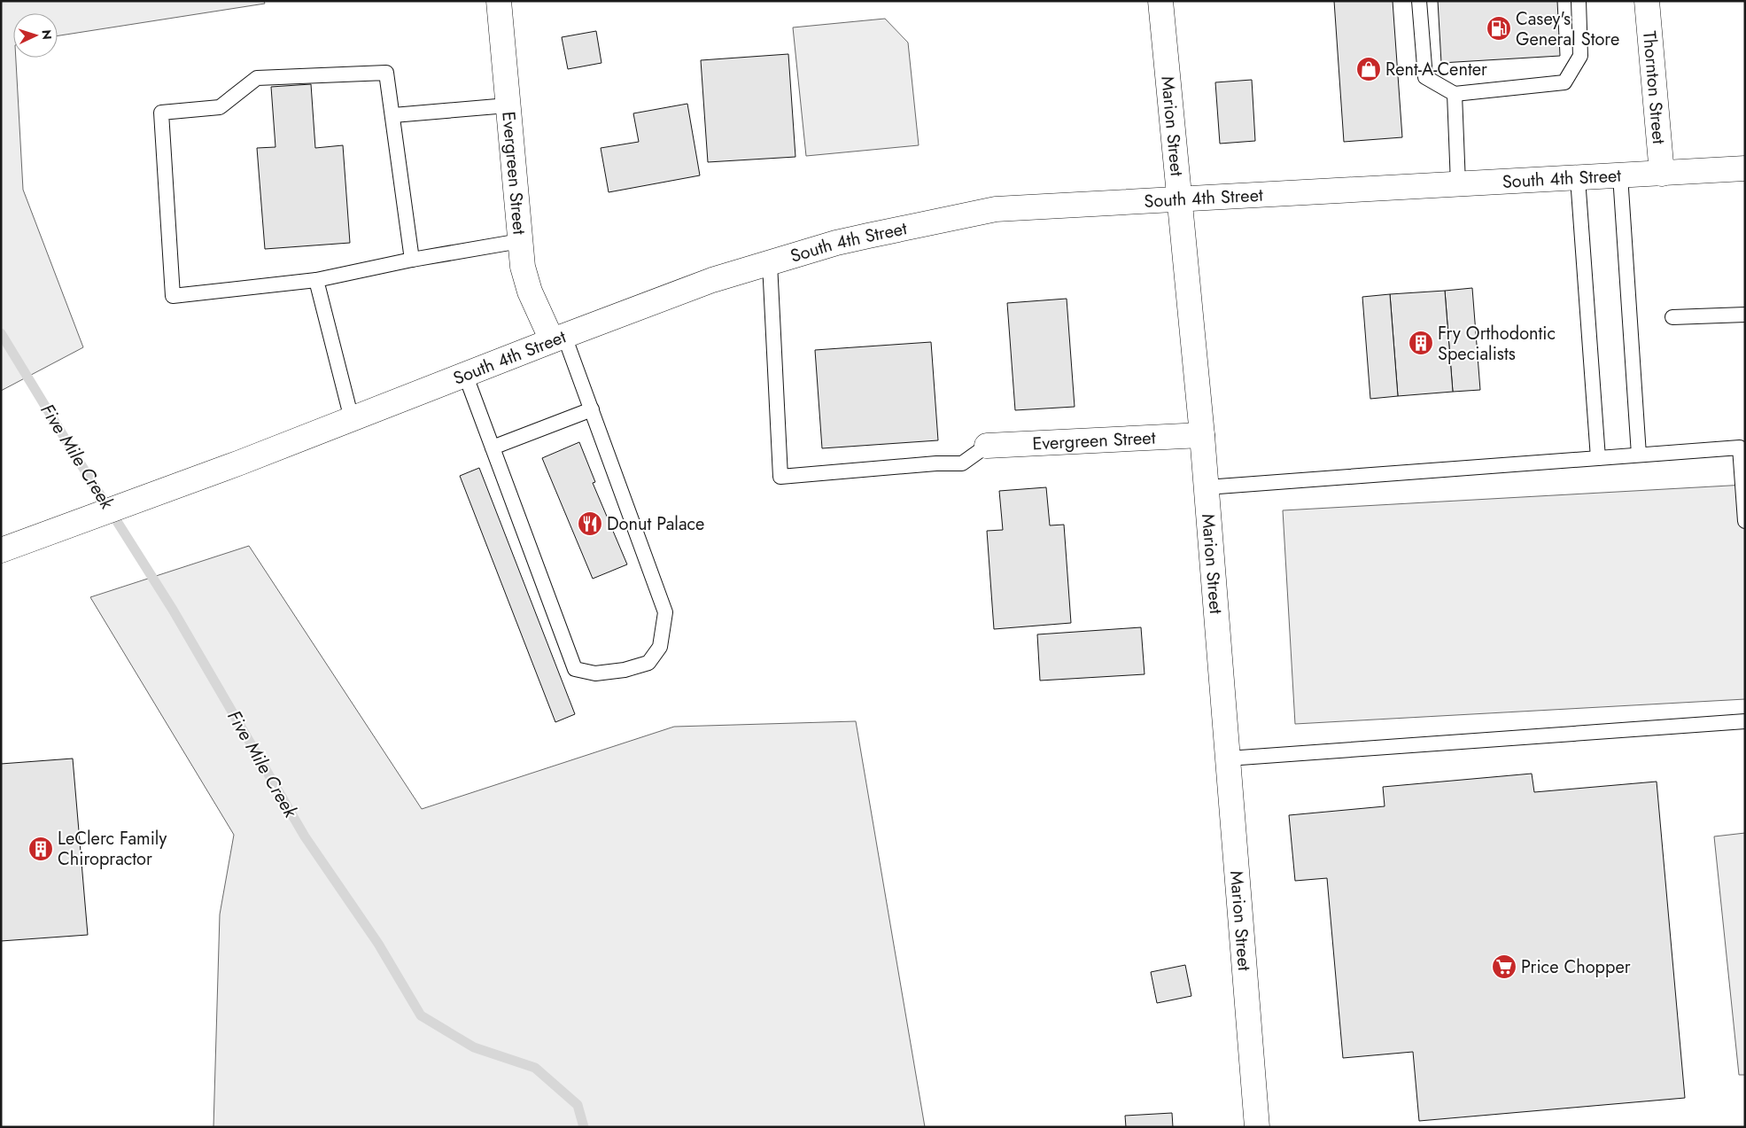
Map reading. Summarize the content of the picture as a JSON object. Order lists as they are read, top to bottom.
{
  "streets": {
    "main road": [
      "Thornton Street",
      "Marion Street",
      "Evergreen Street",
      "South 4th Street"
    ]
  },
  "crossings": [
    ["Thornton Street", "South 4th Street"],
    ["Marion Street", "Evergreen Street"],
    ["Marion Street", "South 4th Street"],
    ["Evergreen Street", "South 4th Street"]
  ],
  "water": ["Five Mile Creek"],
  "places": {
    "fuel station": ["Casey's General Store"],
    "shop": ["Rent-A-Center"],
    "building": ["Fry Orthodontic Specialists", "LeClerc Family Chiropractor"],
    "restaurant": ["Donut Palace"],
    "supermarket": ["Price Chopper"]
  },
  "north": "right"
}
